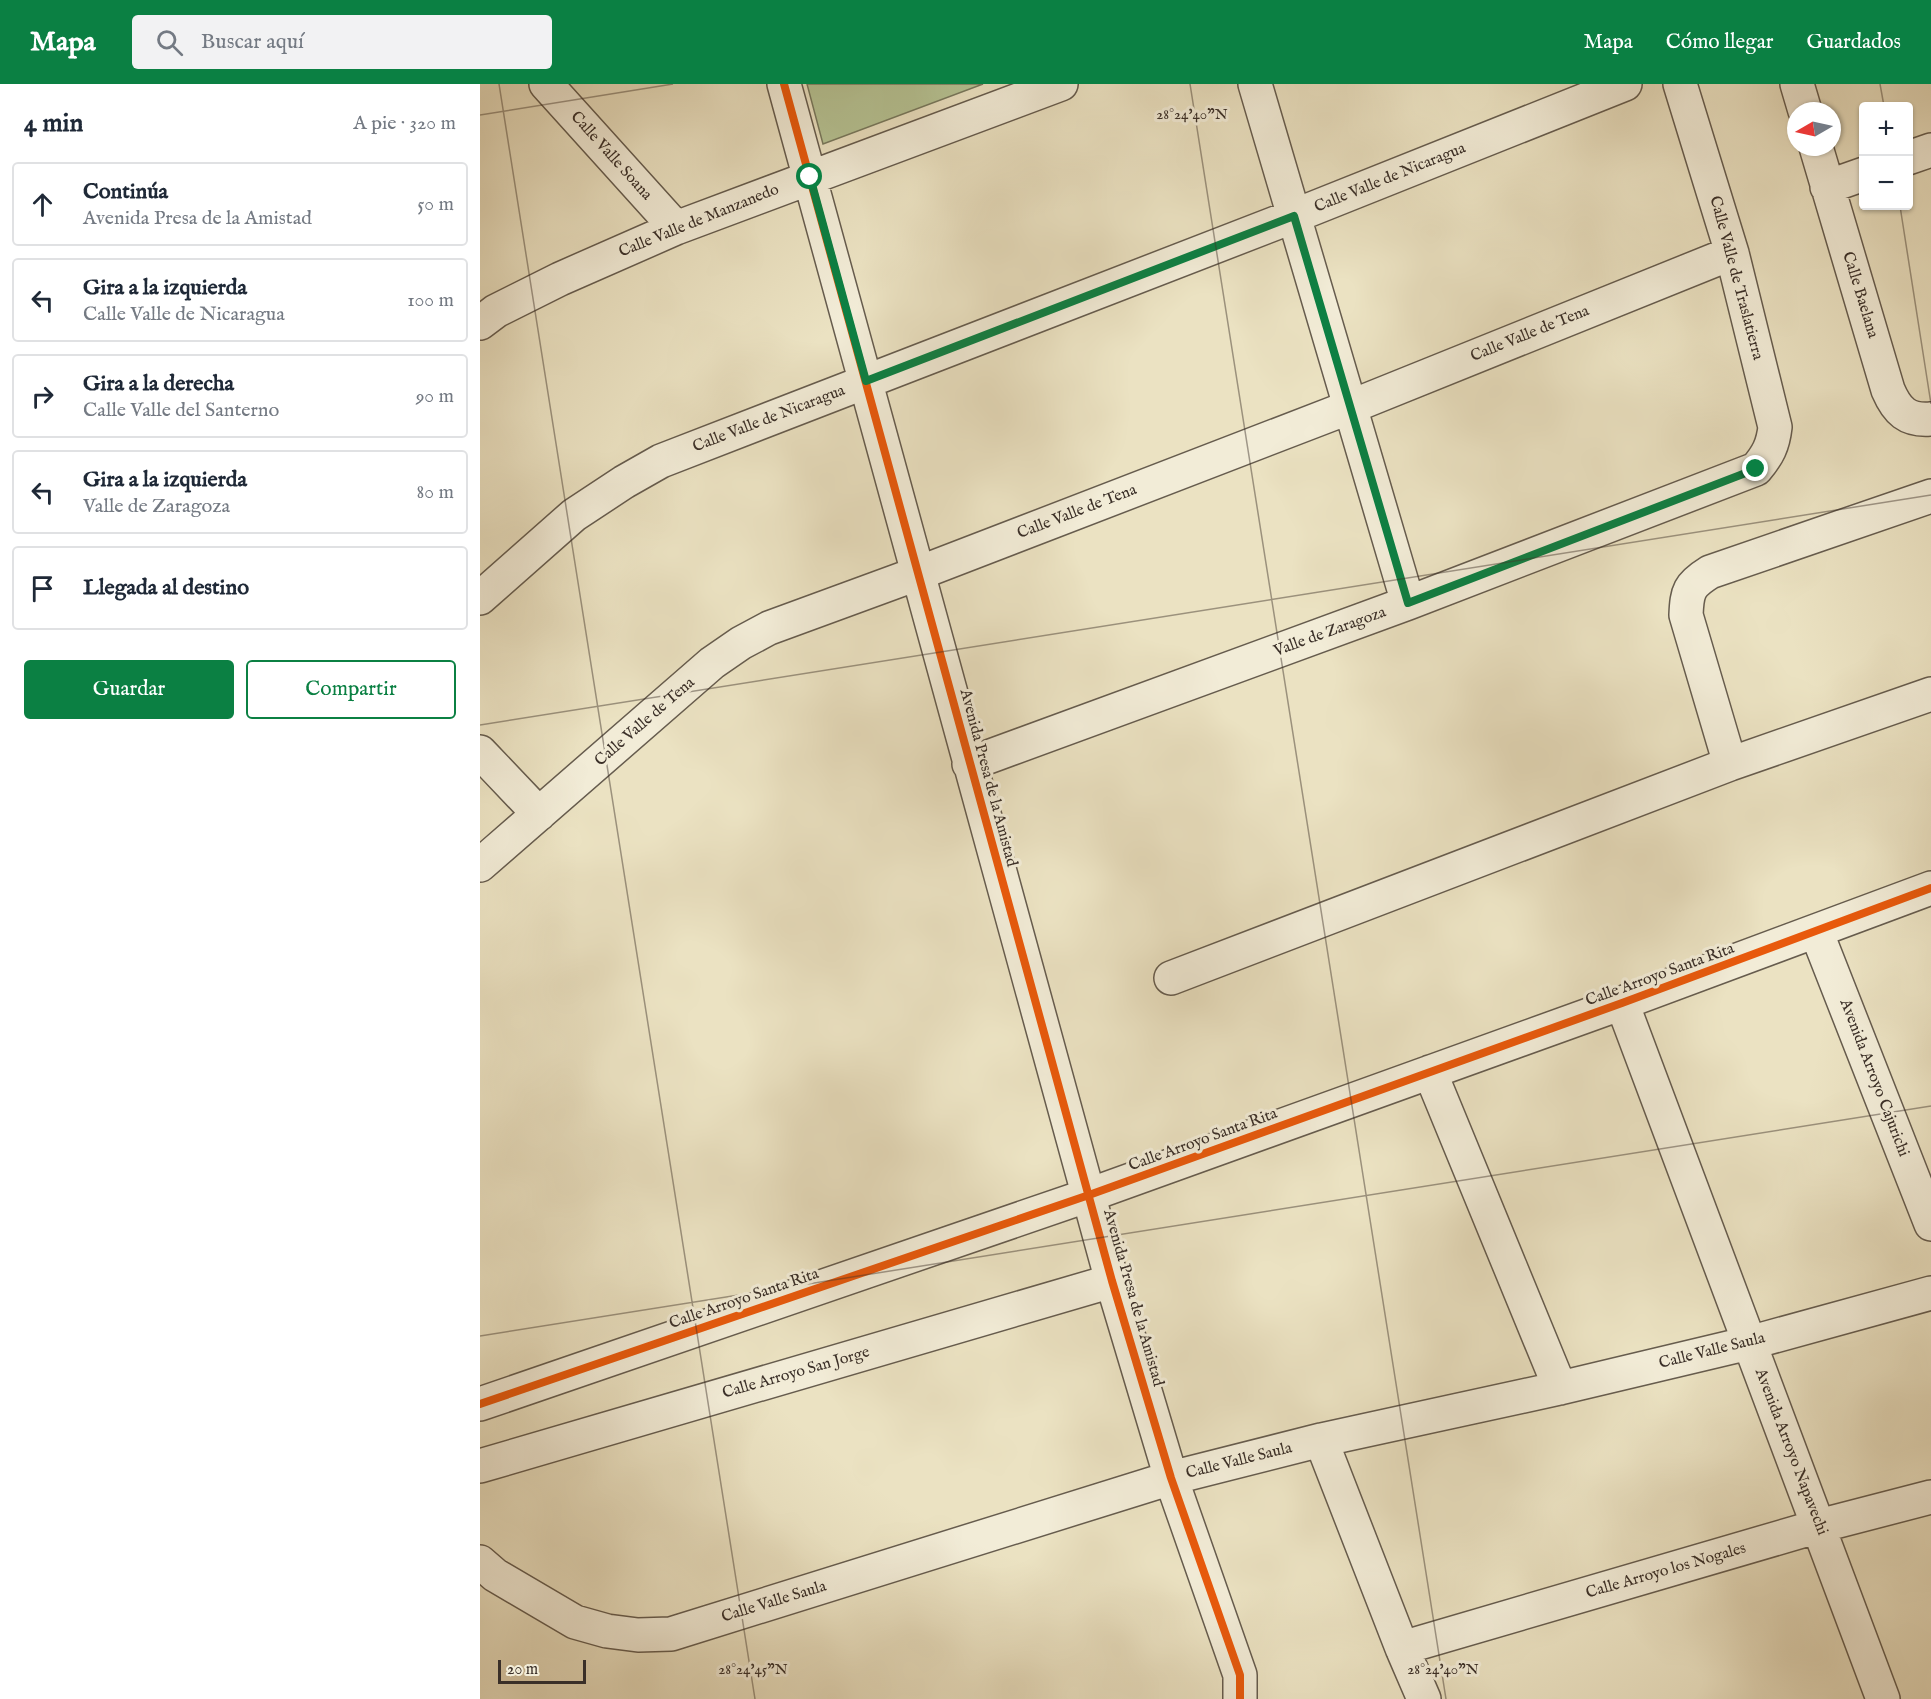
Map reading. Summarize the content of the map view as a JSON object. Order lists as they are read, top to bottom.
{
  "streets": {
    "street": [
      "Calle Valle Soana",
      "Calle Valle de Nicaragua",
      "Calle Valle de Manzanedo",
      "Calle Valle de Traslatierra",
      "Calle Baelana",
      "Calle Valle de Tena",
      "Valle de Zaragoza",
      "Avenida Presa de la Amistad",
      "Calle Arroyo Santa Rita",
      "Avenida Arroyo Cajurichi",
      "Calle Valle Saula",
      "Calle Arroyo San Jorge",
      "Avenida Arroyo Napavechi",
      "Calle Arroyo los Nogales"
    ]
  },
  "crossings": [
    ["Calle Valle Soana", "Calle Valle de Manzanedo"],
    ["Calle Valle de Nicaragua", "Avenida Presa de la Amistad"],
    ["Calle Valle de Manzanedo", "Avenida Presa de la Amistad"],
    ["Calle Valle de Traslatierra", "Calle Valle de Tena"],
    ["Calle Valle de Traslatierra", "Valle de Zaragoza"],
    ["Calle Valle de Tena", "Avenida Presa de la Amistad"],
    ["Valle de Zaragoza", "Avenida Presa de la Amistad"],
    ["Avenida Presa de la Amistad", "Calle Arroyo Santa Rita"],
    ["Avenida Presa de la Amistad", "Calle Valle Saula"],
    ["Avenida Presa de la Amistad", "Calle Arroyo San Jorge"],
    ["Calle Arroyo Santa Rita", "Avenida Arroyo Cajurichi"],
    ["Calle Arroyo Santa Rita", "Avenida Arroyo Napavechi"],
    ["Calle Valle Saula", "Avenida Arroyo Napavechi"],
    ["Avenida Arroyo Napavechi", "Calle Arroyo los Nogales"]
  ],
  "scale_bar": "20 m",
  "north": "left",
  "page": {
    "header": "Mapa",
    "search": "Buscar aquí",
    "nav": ["Mapa", "Cómo llegar", "Guardados"],
    "heading": ["4 min", "A pie · 320 m"],
    "map_buttons": ["+", "−"],
    "list": [
      ["Continúa", "Avenida Presa de la Amistad", "50 m"],
      ["Gira a la izquierda", "Calle Valle de Nicaragua", "100 m"],
      ["Gira a la derecha", "Calle Valle del Santerno", "90 m"],
      ["Gira a la izquierda", "Valle de Zaragoza", "80 m"],
      "Llegada al destino"
    ],
    "buttons": ["Guardar", "Compartir"],
    "scale": "20 m"
  },
  "coordinates": ["28°24'40\"N", "28°24'45\"N"]
}
